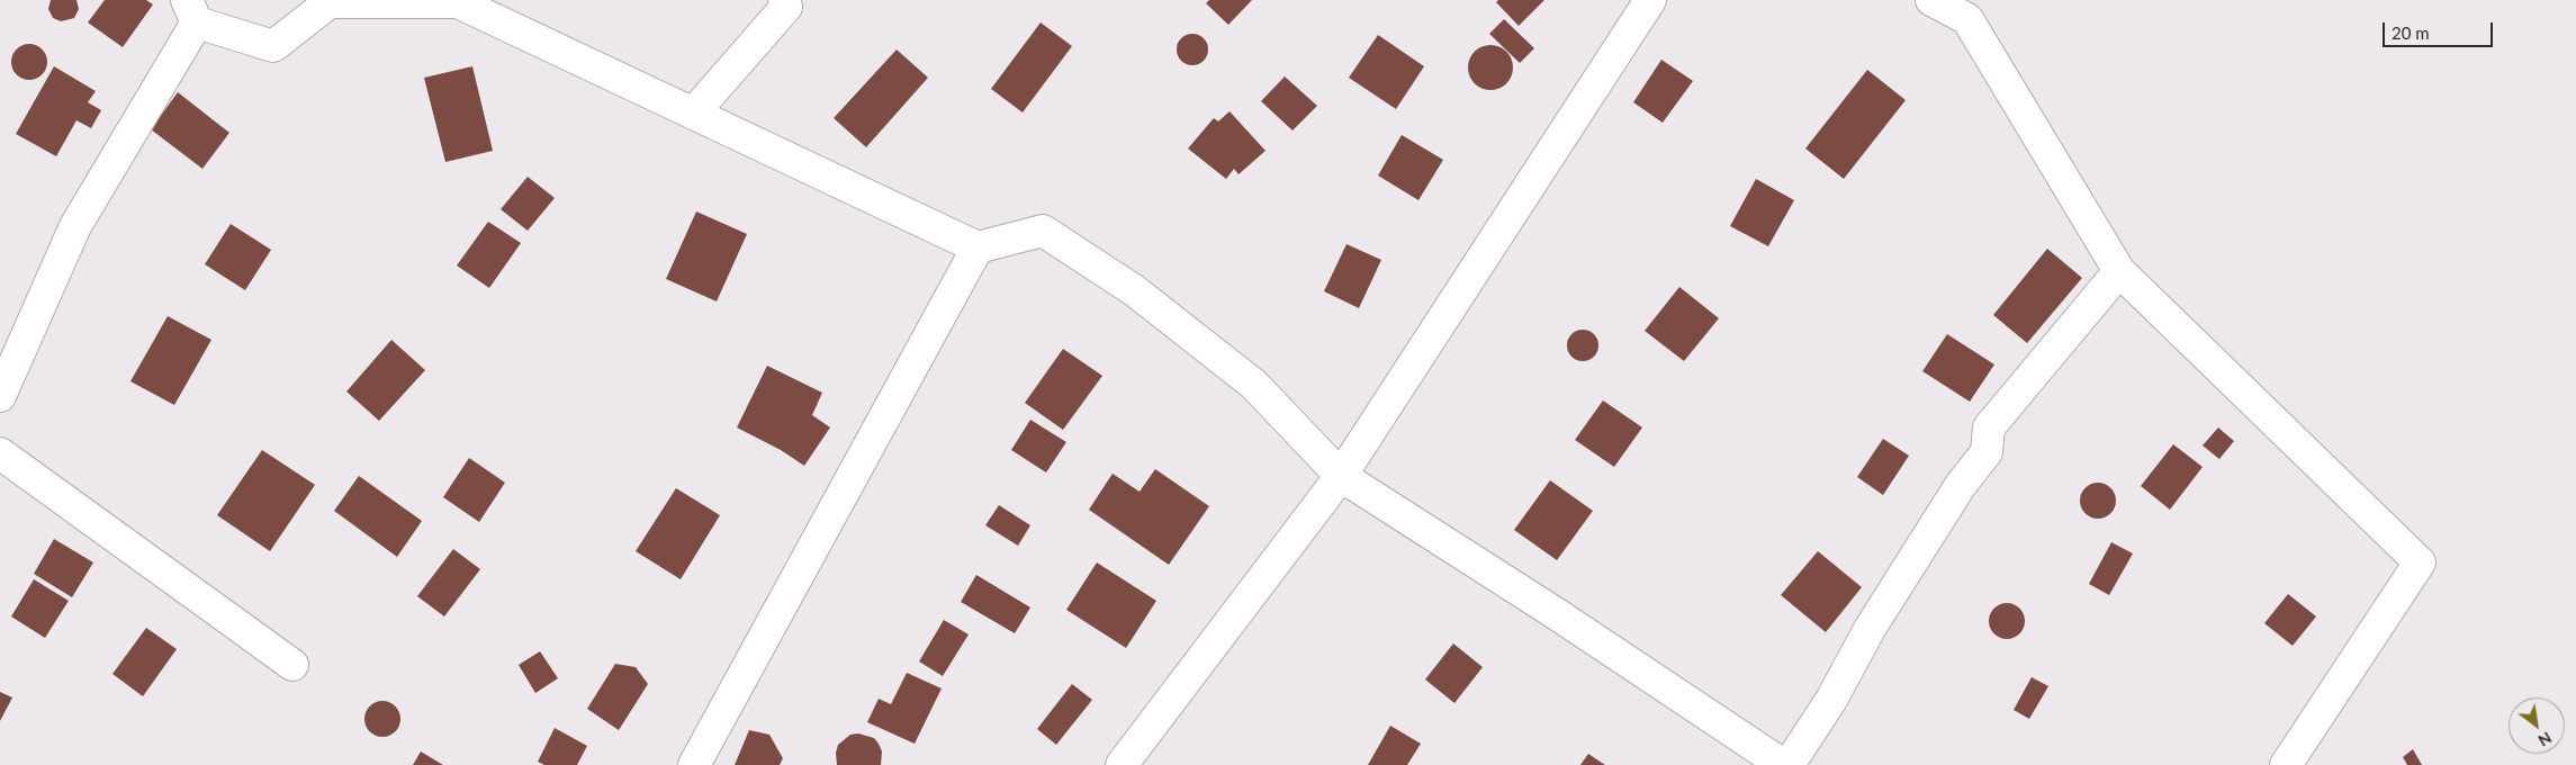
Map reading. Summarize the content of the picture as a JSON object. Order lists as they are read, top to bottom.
{
  "scale_bar": "20 m",
  "north": "bottom right"
}
